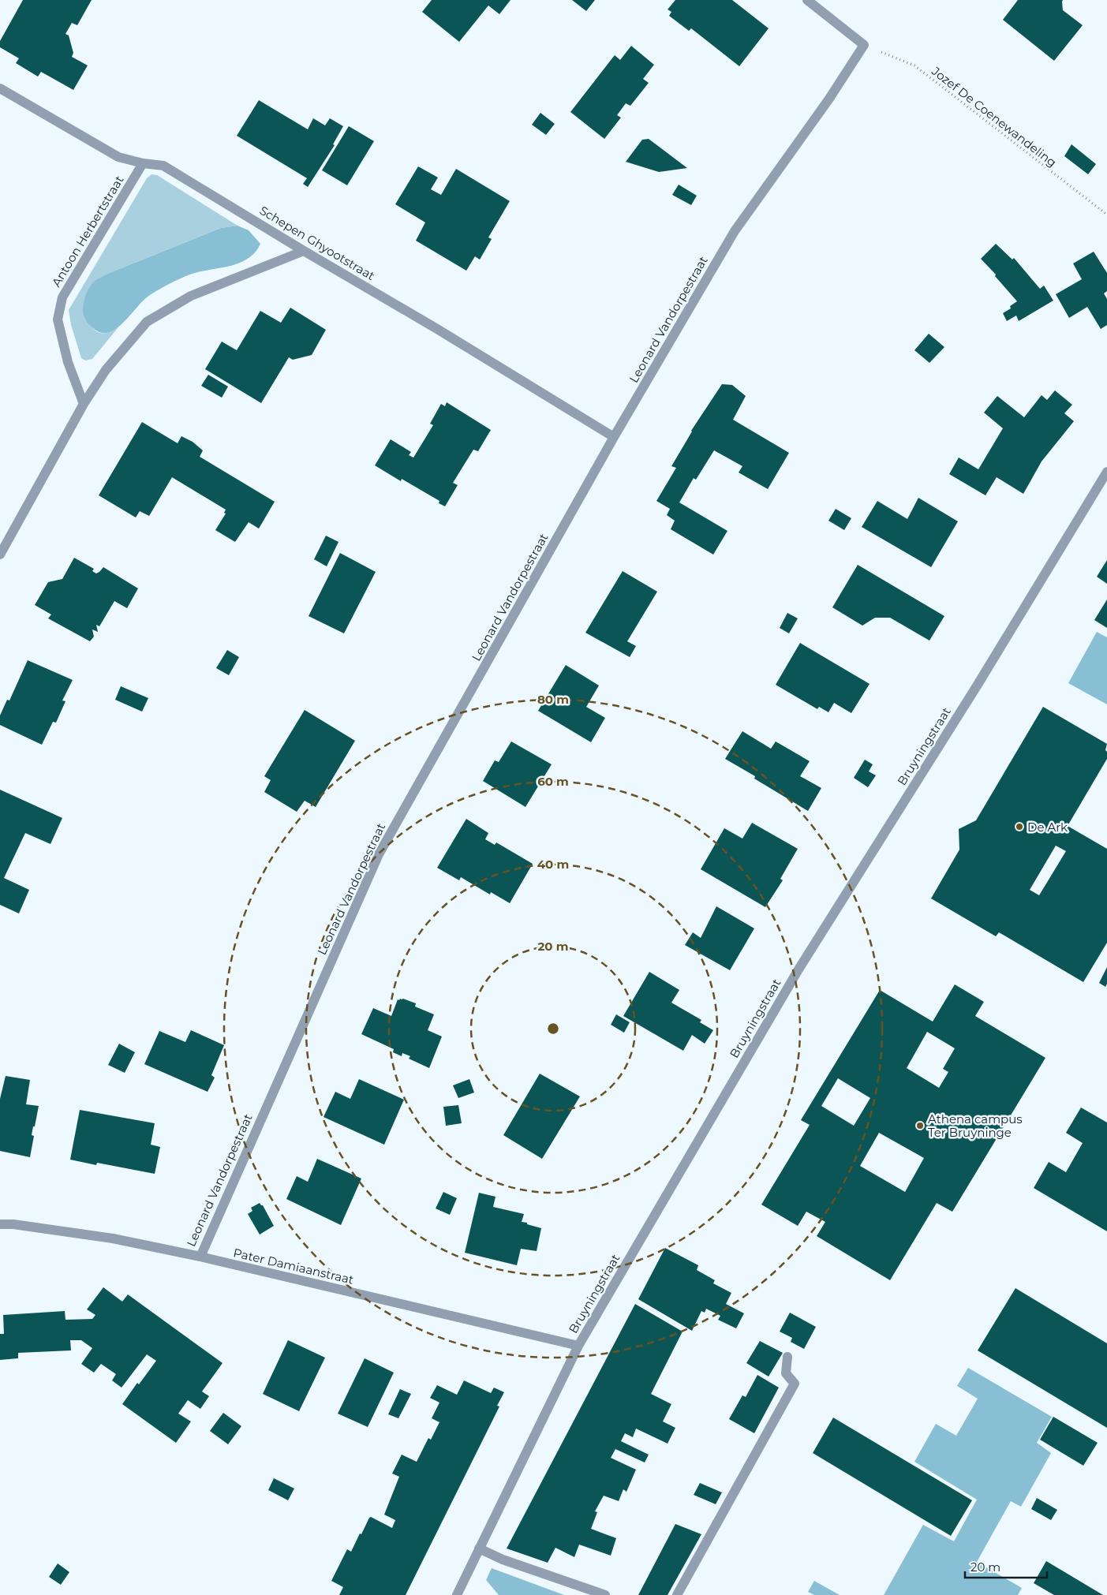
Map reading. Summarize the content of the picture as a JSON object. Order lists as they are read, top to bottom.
{
  "streets": {
    "street": [
      "Antoon Herbertstraat",
      "Schepen Ghyootstraat",
      "Leonard Vandorpestraat",
      "Bruyningstraat",
      "Pater Damiaanstraat"
    ],
    "path": ["Jozef De Coenewandeling"]
  },
  "crossings": [
    ["Jozef De Coenewandeling", "Leonard Vandorpestraat"],
    ["Antoon Herbertstraat", "Schepen Ghyootstraat"],
    ["Schepen Ghyootstraat", "Leonard Vandorpestraat"],
    ["Leonard Vandorpestraat", "Pater Damiaanstraat"],
    ["Bruyningstraat", "Pater Damiaanstraat"]
  ],
  "places": ["De Ark", "Athena campus Ter Bruyninge"],
  "scale_bar": "20 m",
  "rings": [
    "80 m",
    "60 m",
    "40 m",
    "20 m"
  ]
}
